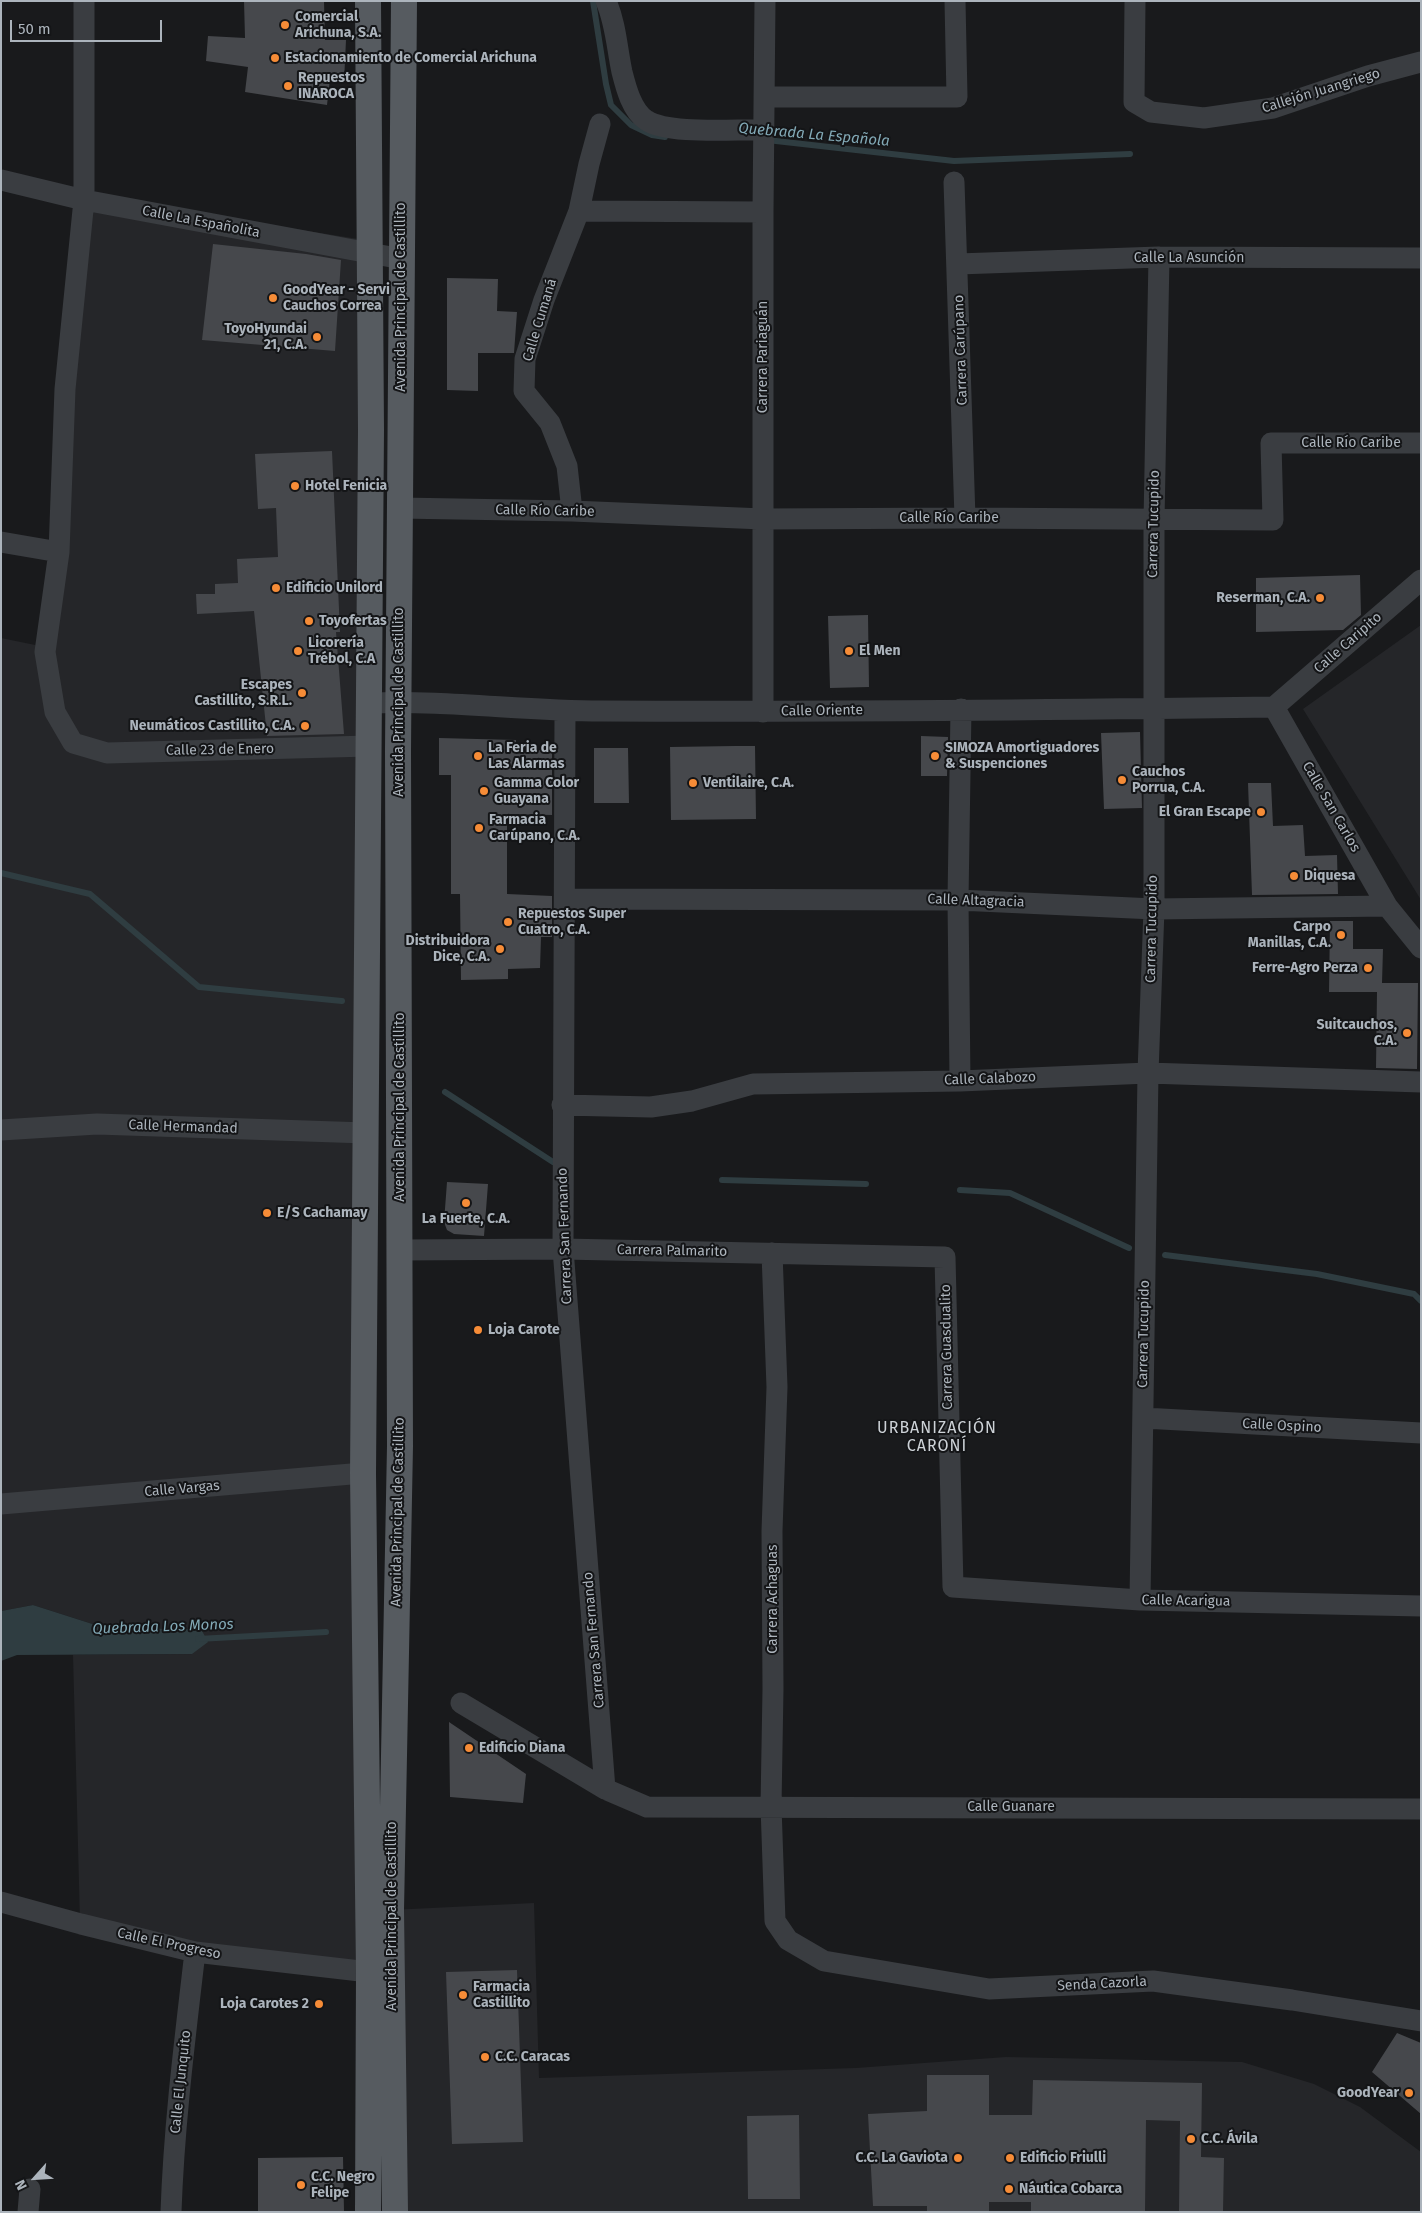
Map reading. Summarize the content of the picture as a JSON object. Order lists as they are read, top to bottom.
{
  "streets": {
    "main road": ["Avenida Principal de Castillito"],
    "street": [
      "Callejón Juangriego",
      "Calle La Españolita",
      "Calle La Asunción",
      "Calle Cumaná",
      "Carrera Carúpano",
      "Carrera Pariaguán",
      "Calle Río Caribe",
      "Carrera Tucupido",
      "Calle Caripito",
      "Calle Oriente",
      "Calle 23 de Enero",
      "Calle San Carlos",
      "Calle Altagracia",
      "Calle Calabozo",
      "Calle Hermandad",
      "Carrera San Fernando",
      "Carrera Palmarito",
      "Carrera Guasdualito",
      "Calle Ospino",
      "Calle Vargas",
      "Carrera Achaguas",
      "Calle Acarigua",
      "Calle Guanare",
      "Calle El Progreso",
      "Senda Cazorla",
      "Calle El Junquito"
    ]
  },
  "crossings": [
    ["Calle La Españolita", "Avenida Principal de Castillito"],
    ["Calle La Asunción", "Carrera Carúpano"],
    ["Calle La Asunción", "Carrera Tucupido"],
    ["Avenida Principal de Castillito", "Calle Río Caribe"],
    ["Avenida Principal de Castillito", "Calle Oriente"],
    ["Avenida Principal de Castillito", "Calle 23 de Enero"],
    ["Avenida Principal de Castillito", "Calle Hermandad"],
    ["Avenida Principal de Castillito", "Carrera Palmarito"],
    ["Avenida Principal de Castillito", "Calle Vargas"],
    ["Avenida Principal de Castillito", "Calle El Progreso"],
    ["Calle Cumaná", "Calle Río Caribe"],
    ["Carrera Carúpano", "Calle Río Caribe"],
    ["Carrera Pariaguán", "Calle Río Caribe"],
    ["Carrera Pariaguán", "Calle Oriente"],
    ["Calle Río Caribe", "Carrera Tucupido"],
    ["Carrera Tucupido", "Calle Oriente"],
    ["Carrera Tucupido", "Calle Altagracia"],
    ["Carrera Tucupido", "Calle Calabozo"],
    ["Carrera Tucupido", "Calle Ospino"],
    ["Carrera Tucupido", "Calle Acarigua"],
    ["Calle Caripito", "Calle Oriente"],
    ["Calle Caripito", "Calle San Carlos"],
    ["Calle Oriente", "Calle San Carlos"],
    ["Calle Oriente", "Carrera San Fernando"],
    ["Calle San Carlos", "Calle Altagracia"],
    ["Calle Altagracia", "Carrera San Fernando"],
    ["Calle Calabozo", "Carrera San Fernando"],
    ["Carrera San Fernando", "Carrera Palmarito"],
    ["Carrera San Fernando", "Calle Guanare"],
    ["Carrera Palmarito", "Carrera Guasdualito"],
    ["Carrera Palmarito", "Carrera Achaguas"],
    ["Carrera Guasdualito", "Calle Acarigua"],
    ["Carrera Achaguas", "Calle Guanare"],
    ["Carrera Achaguas", "Senda Cazorla"],
    ["Calle El Progreso", "Calle El Junquito"]
  ],
  "districts": ["URBANIZACIÓN CARONÍ"],
  "water": ["Quebrada La Española", "Quebrada Los Monos"],
  "places": [
    "Comercial Arichuna, S.A.",
    "Estacionamiento de Comercial Arichuna",
    "Repuestos INAROCA",
    "GoodYear - Servi Cauchos Correa",
    "ToyoHyundai 21, C.A.",
    "Hotel Fenicia",
    "Edificio Unilord",
    "Reserman, C.A.",
    "Toyofertas",
    "Licorería Trébol, C.A",
    "El Men",
    "Escapes Castillito, S.R.L.",
    "Neumáticos Castillito, C.A.",
    "La Feria de Las Alarmas",
    "SIMOZA Amortiguadores & Suspenciones",
    "Cauchos Porrua, C.A.",
    "Ventilaire, C.A.",
    "Gamma Color Guayana",
    "El Gran Escape",
    "Farmacia Carúpano, C.A.",
    "Diquesa",
    "Repuestos Super Cuatro, C.A.",
    "Carpo Manillas, C.A.",
    "Distribuidora Dice, C.A.",
    "Ferre-Agro Perza",
    "Suitcauchos, C.A.",
    "La Fuerte, C.A.",
    "E/S Cachamay",
    "Loja Carote",
    "Edificio Diana",
    "Farmacia Castillito",
    "Loja Carotes 2",
    "C.C. Caracas",
    "GoodYear",
    "C.C. Ávila",
    "C.C. La Gaviota",
    "Edificio Friulli",
    "C.C. Negro Felipe",
    "Náutica Cobarca"
  ],
  "scale_bar": "50 m",
  "north": "bottom left"
}
